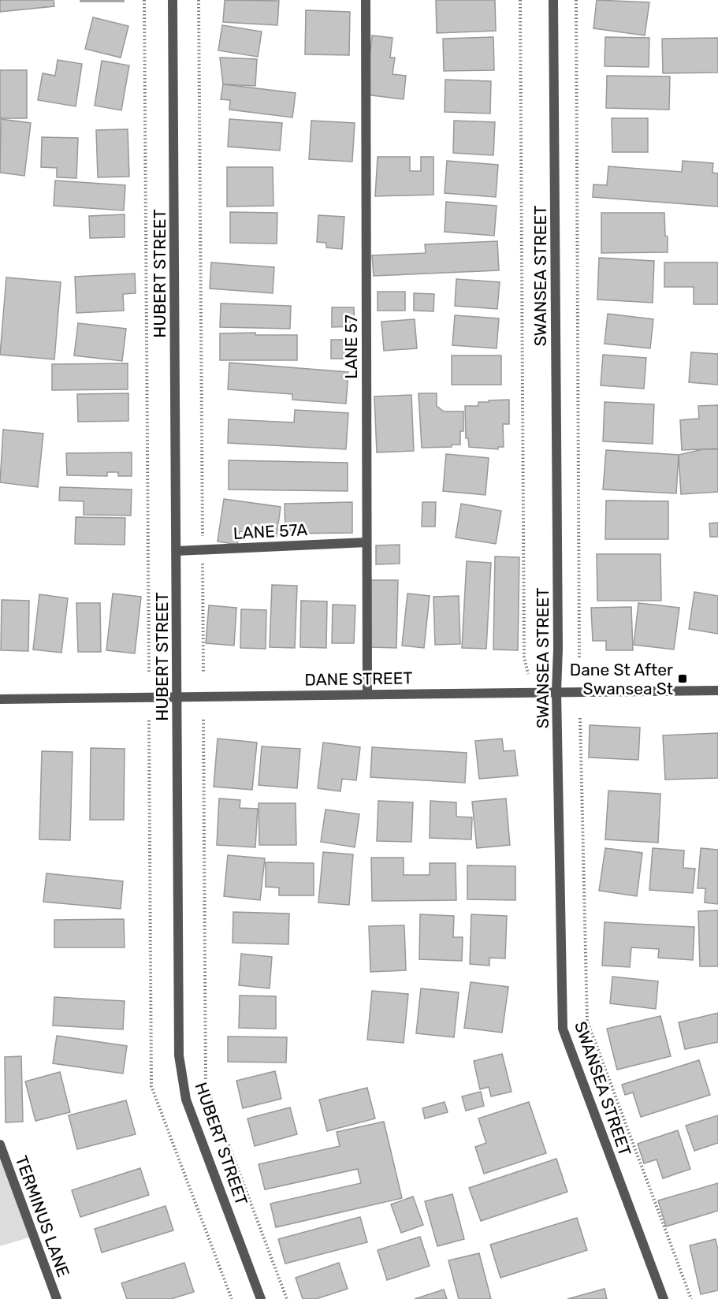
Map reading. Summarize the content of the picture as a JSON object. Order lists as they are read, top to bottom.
{
  "streets": {
    "street": [
      "HUBERT STREET",
      "SWANSEA STREET",
      "LANE 57",
      "LANE 57A",
      "DANE STREET",
      "TERMINUS LANE"
    ]
  },
  "crossings": [
    ["HUBERT STREET", "LANE 57A"],
    ["HUBERT STREET", "DANE STREET"],
    ["SWANSEA STREET", "DANE STREET"],
    ["LANE 57", "LANE 57A"],
    ["LANE 57", "DANE STREET"]
  ],
  "places": {
    "transit": ["Dane St After Swansea St"]
  }
}
